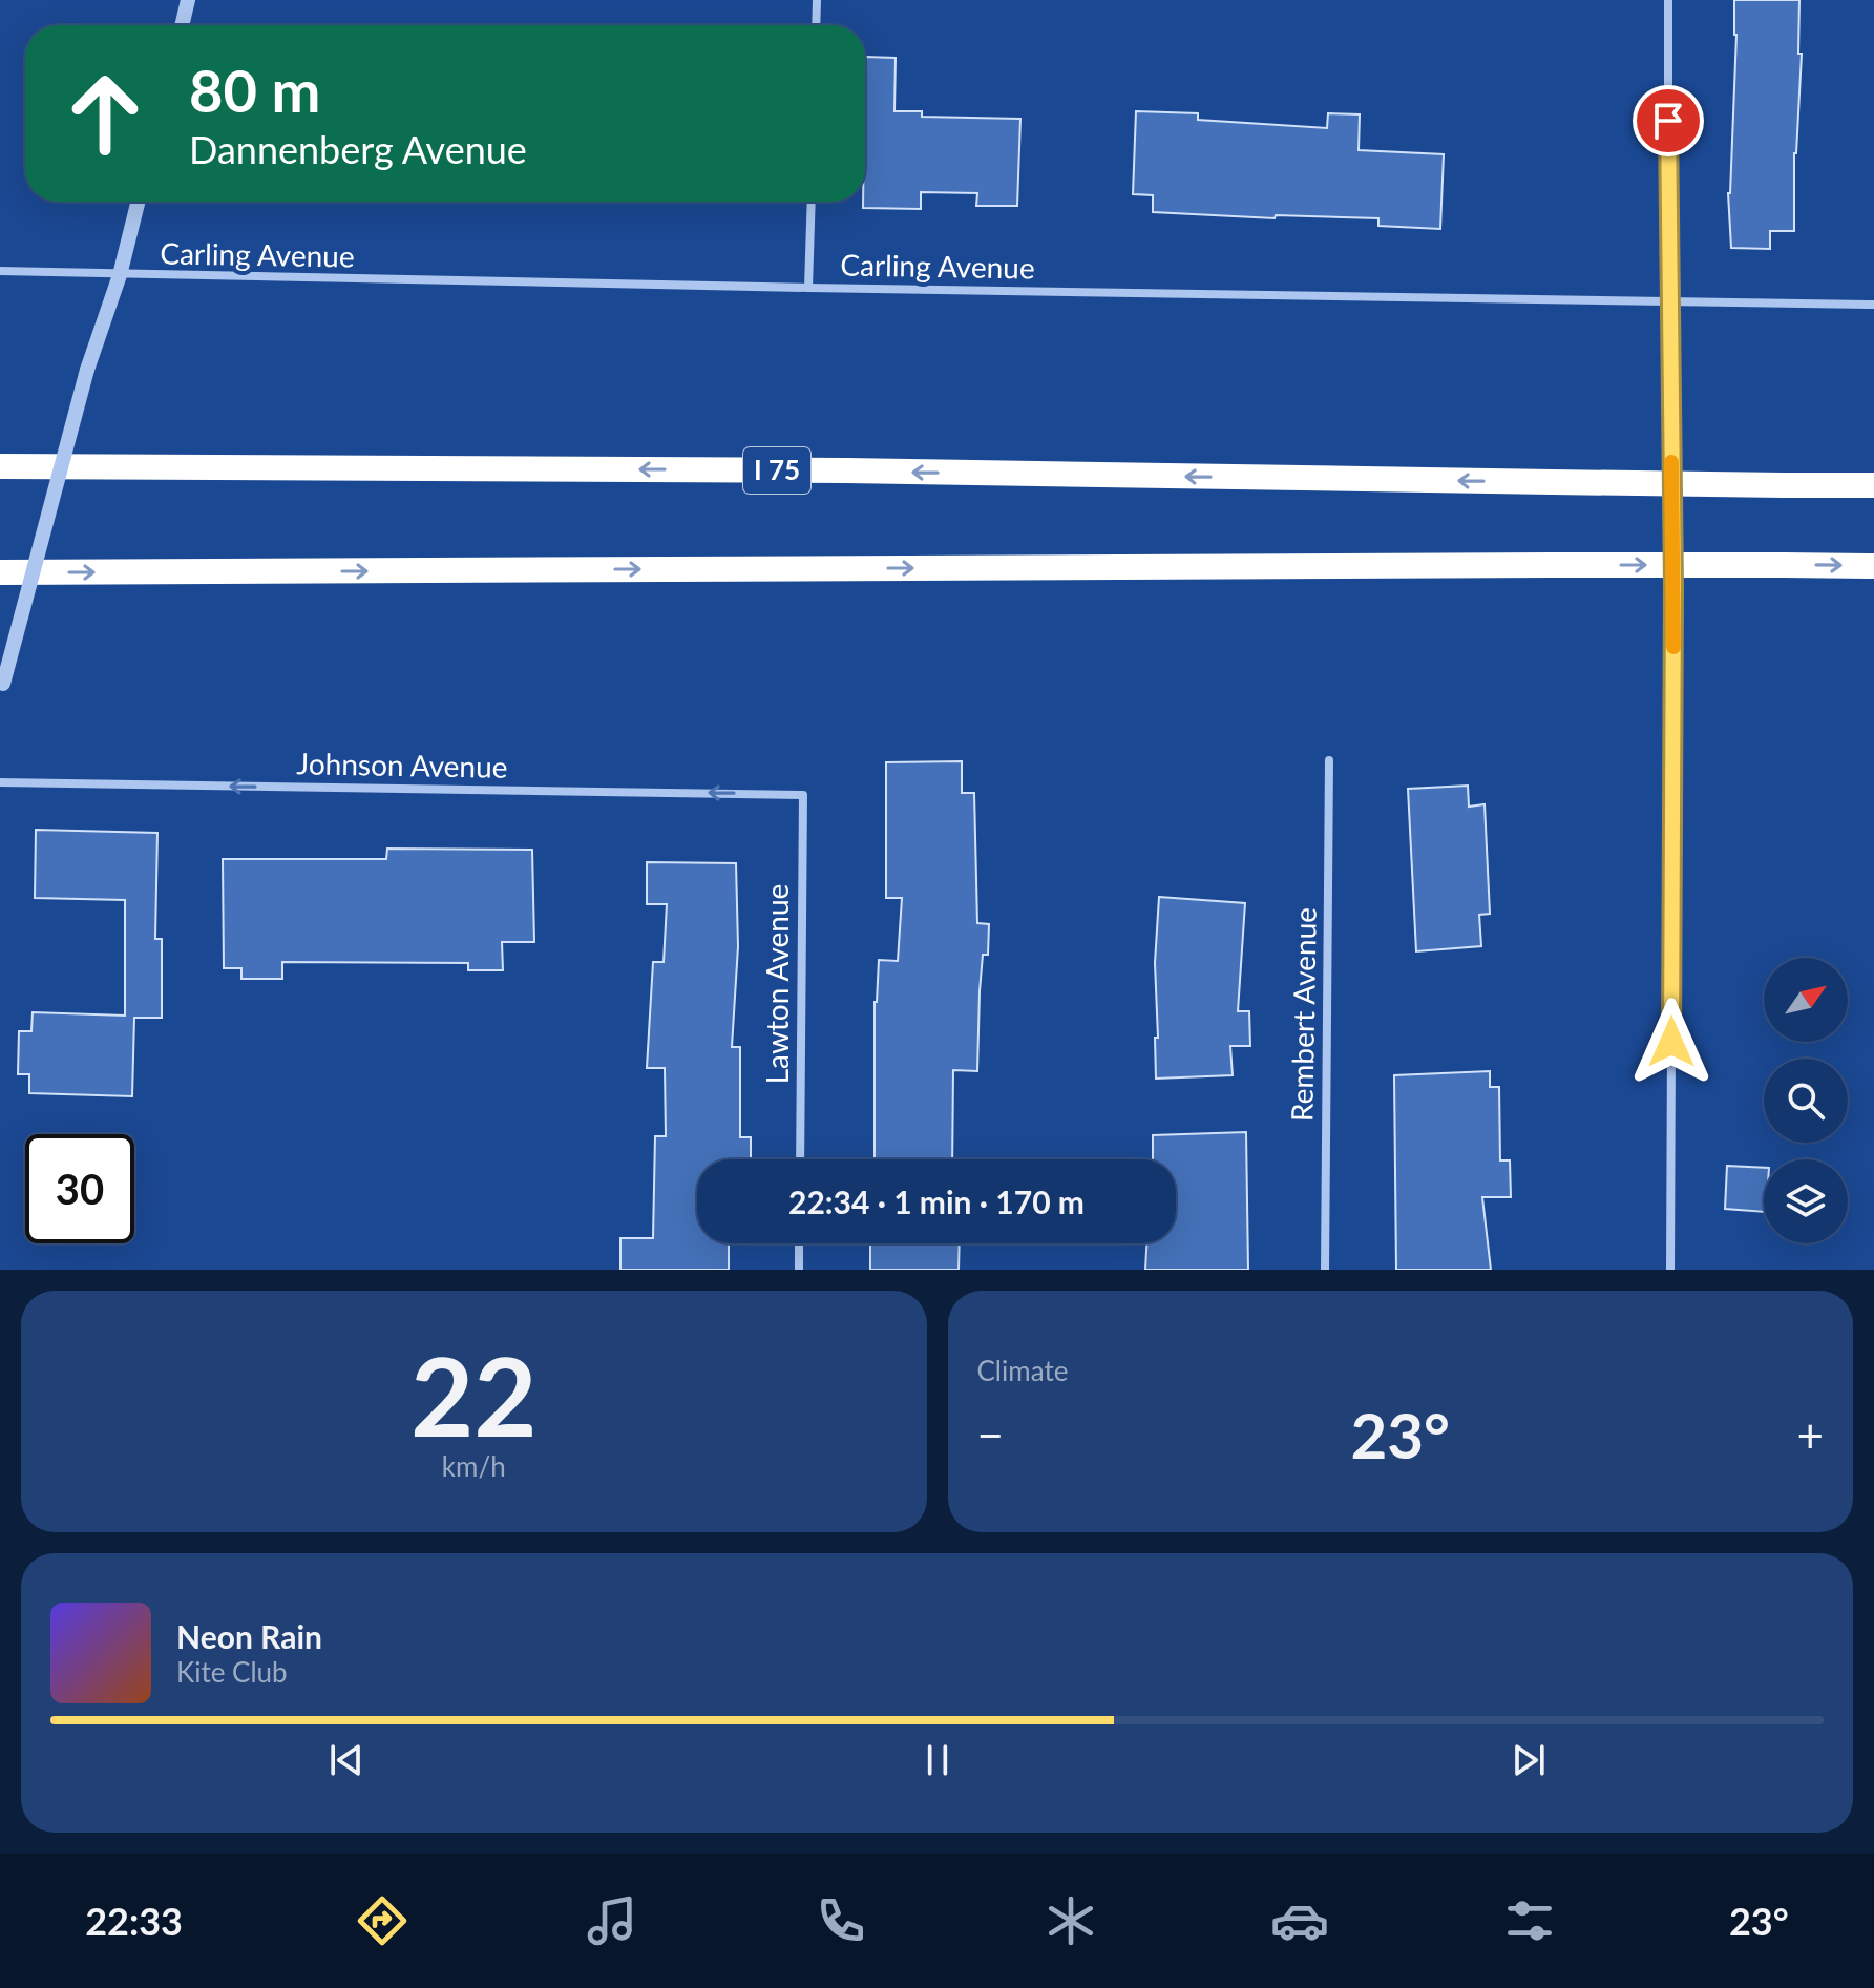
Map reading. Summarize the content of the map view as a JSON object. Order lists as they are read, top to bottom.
{
  "streets": {
    "highway": ["I 75"],
    "street": [
      "Carling Avenue",
      "Johnson Avenue",
      "Lawton Avenue",
      "Rembert Avenue"
    ]
  },
  "crossings": [
    ["Johnson Avenue", "Lawton Avenue"]
  ],
  "one_way": ["Johnson Avenue"],
  "north": "top right",
  "page": {
    "turn": ["80 m", "Dannenberg Avenue"],
    "limit": "30",
    "trip": "22:34 · 1 min · 170 m",
    "tile": [
      ["22", "km/h"],
      "Climate"
    ],
    "heat": ["−", "23°", "+"],
    "song": ["Neon Rain", "Kite Club"],
    "tabs": ["22:33", "23°"]
  }
}
